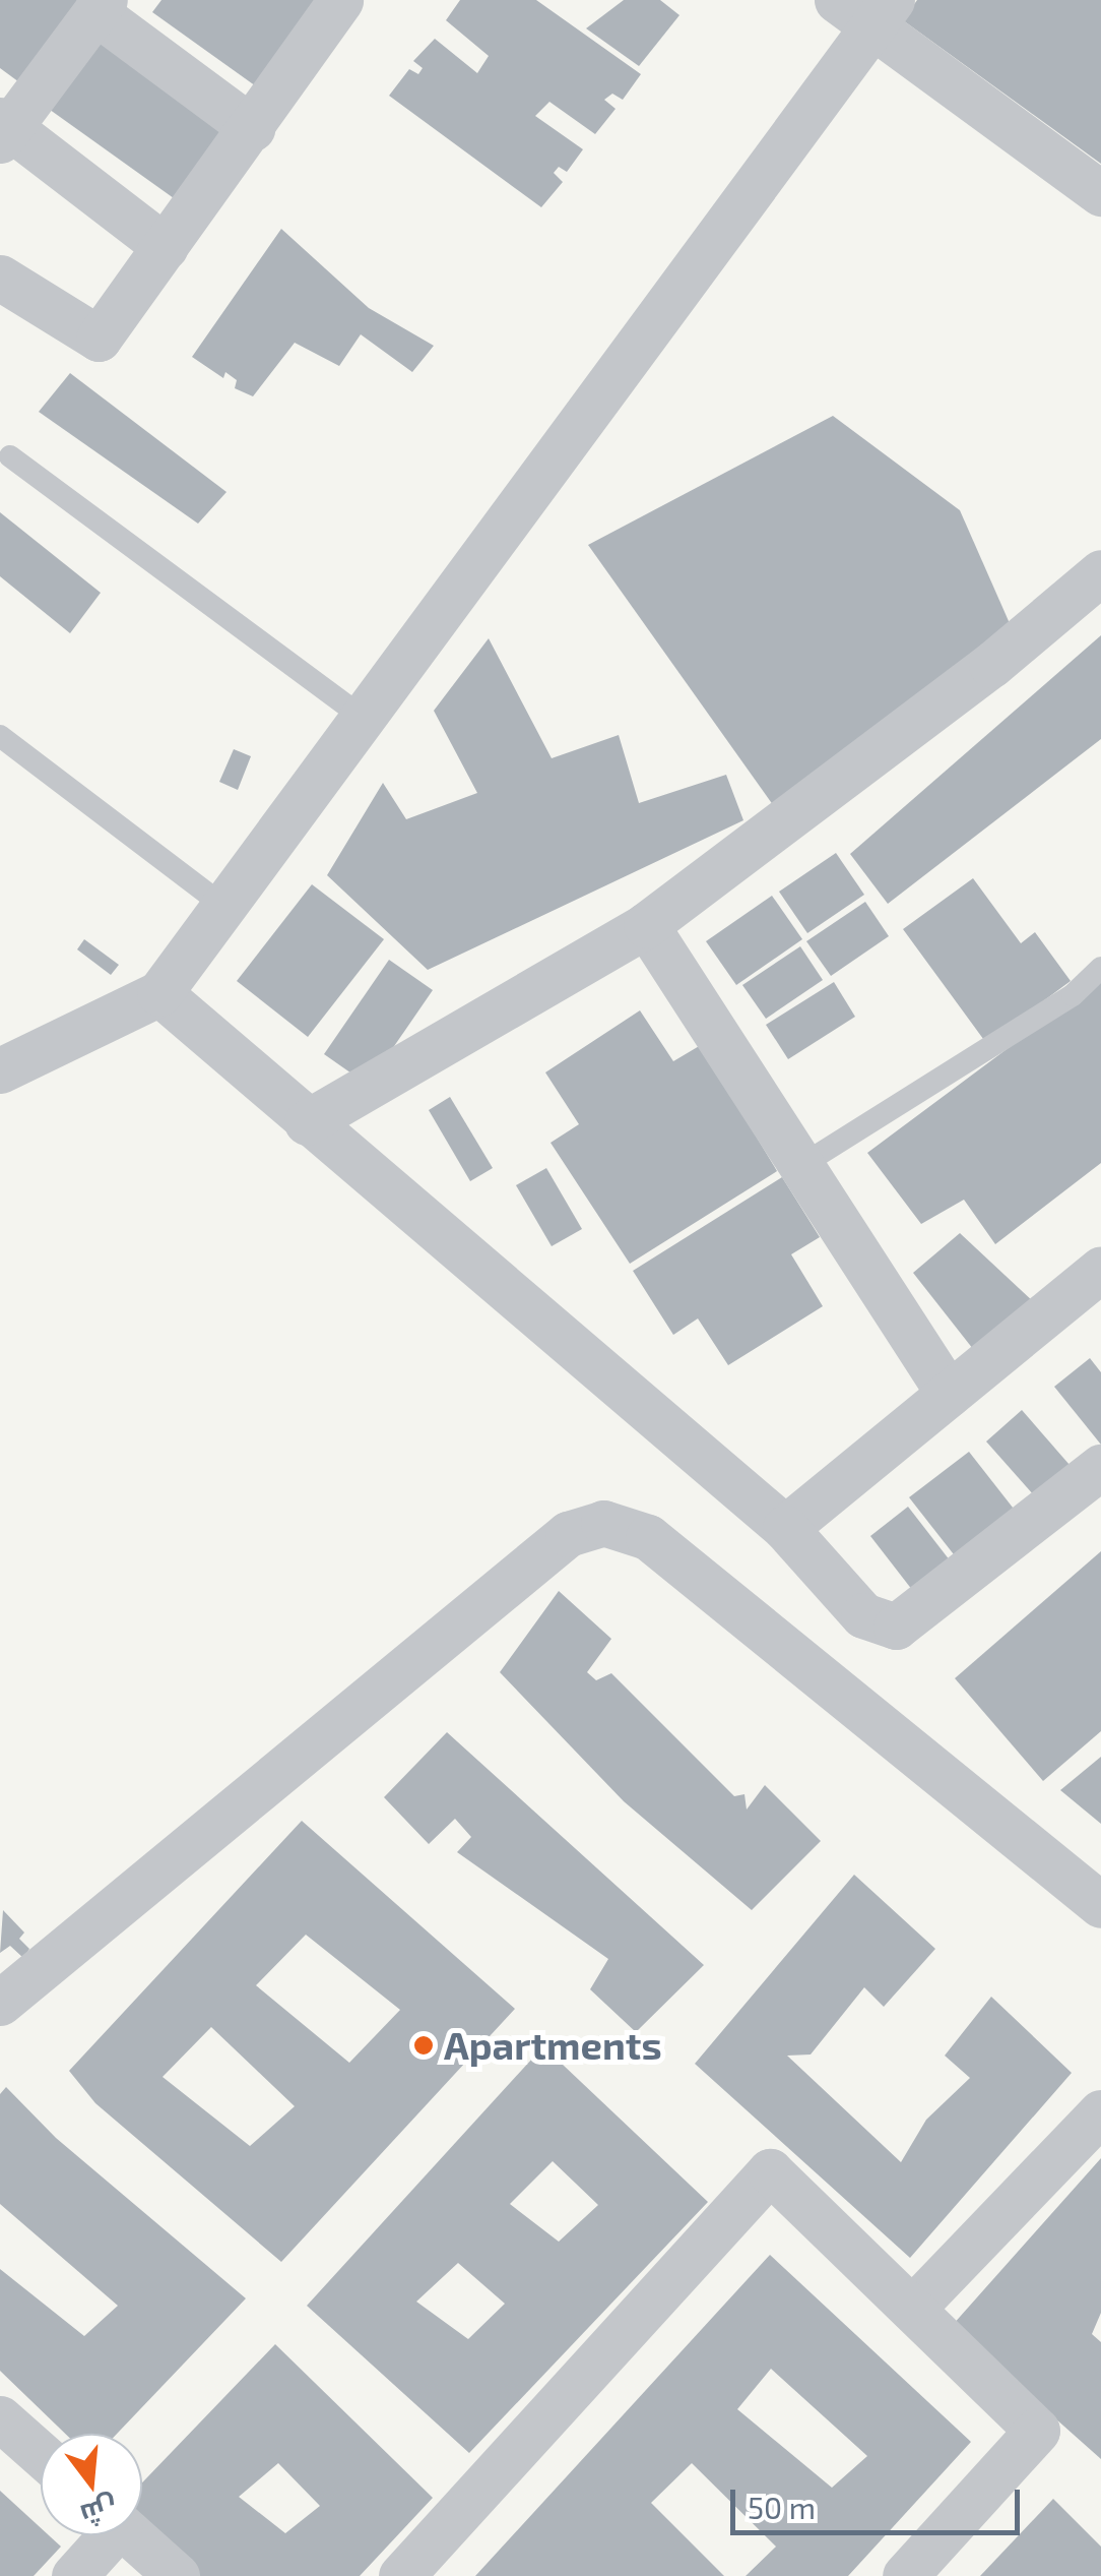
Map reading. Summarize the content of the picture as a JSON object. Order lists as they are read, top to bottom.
{
  "places": ["Apartments"],
  "scale_bar": "50 m",
  "north": "bottom"
}
